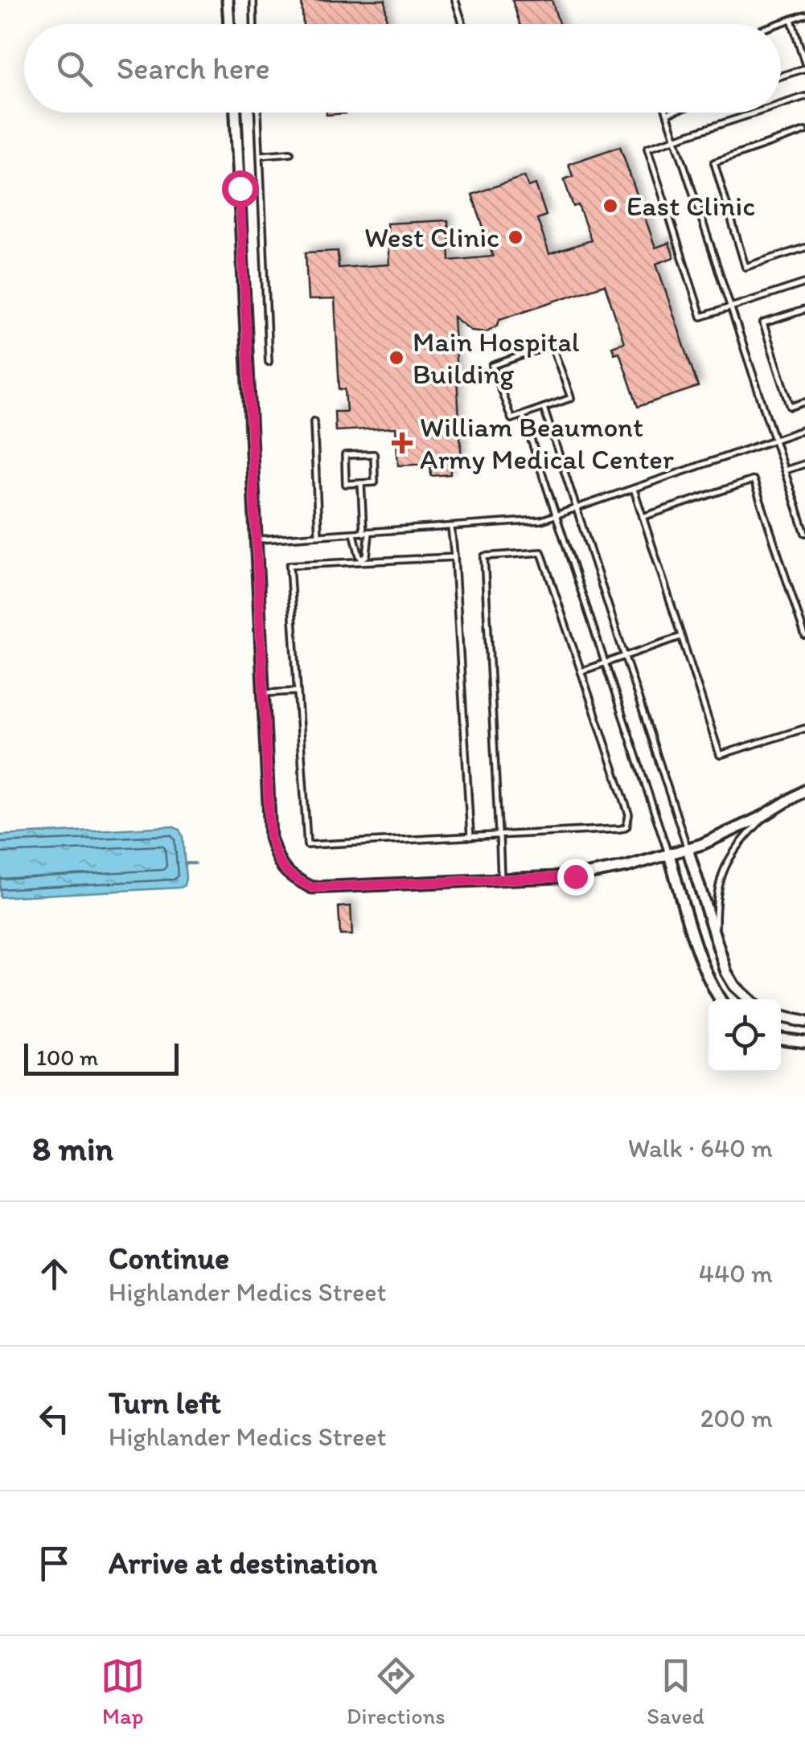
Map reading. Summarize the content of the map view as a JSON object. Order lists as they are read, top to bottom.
{
  "places": {
    "other": ["East Clinic", "West Clinic", "Main Hospital Building"],
    "health": ["William Beaumont Army Medical Center"]
  },
  "scale_bar": "100 m",
  "page": {
    "search": "Search here",
    "scale": "100 m",
    "heading": ["8 min", "Walk · 640 m"],
    "list": [
      ["Continue", "Highlander Medics Street", "440 m"],
      ["Turn left", "Highlander Medics Street", "200 m"],
      "Arrive at destination"
    ],
    "nav": ["Map", "Directions", "Saved"]
  }
}
